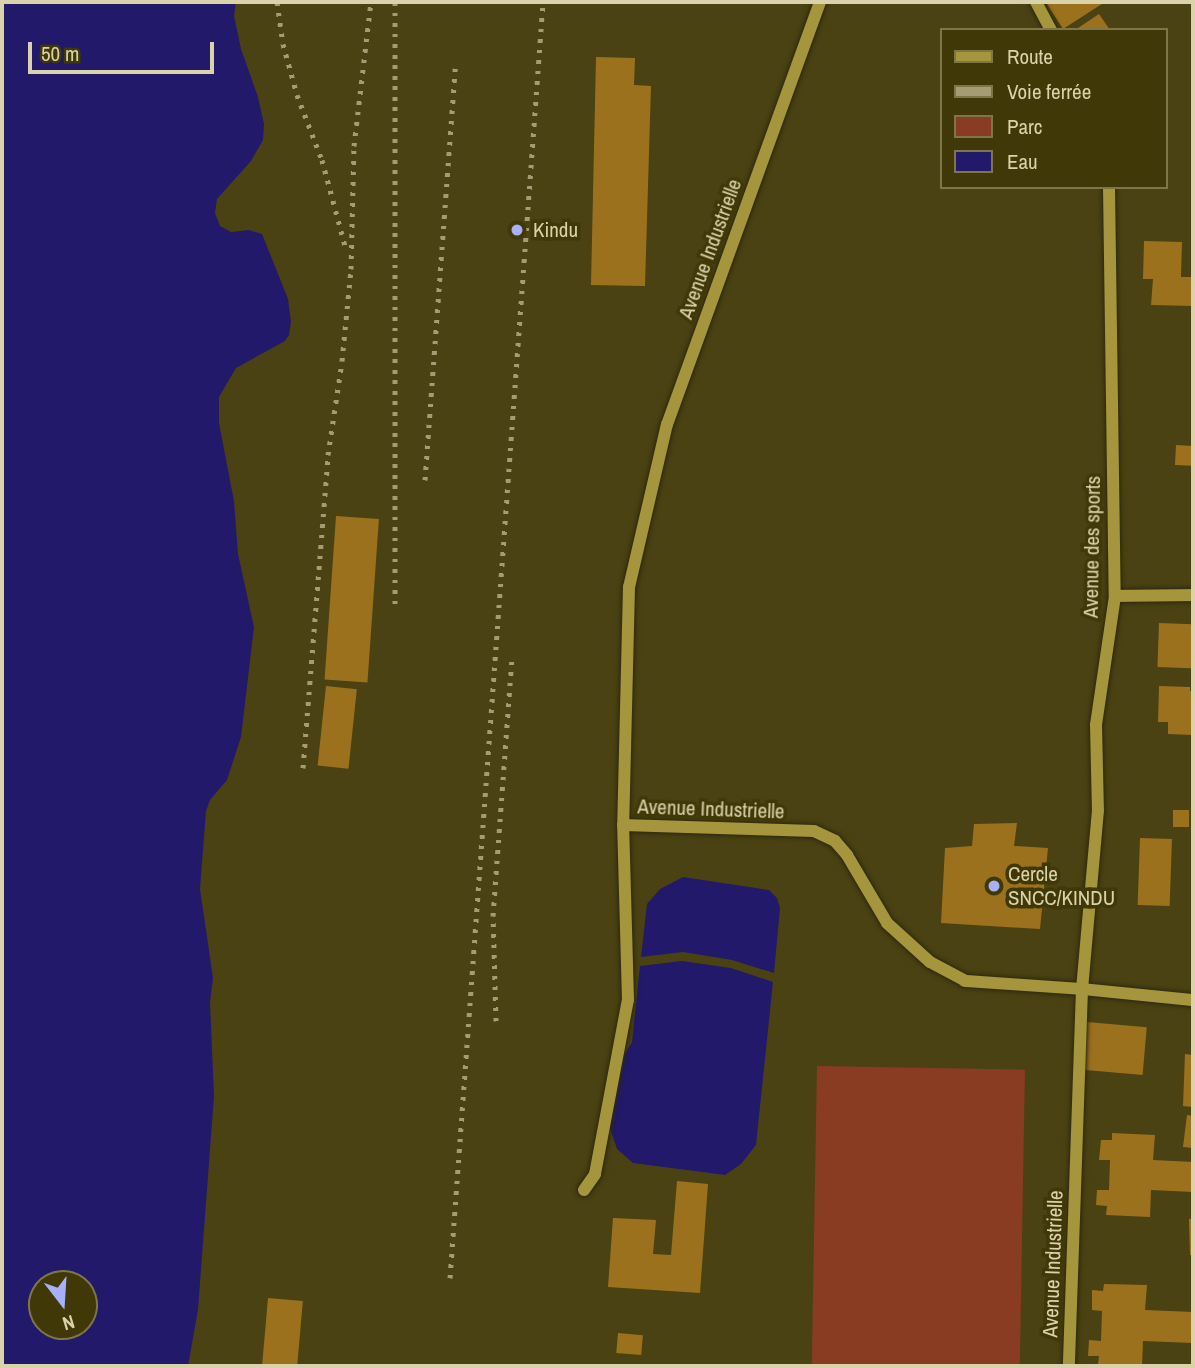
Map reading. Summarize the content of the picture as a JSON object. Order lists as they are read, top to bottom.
{
  "streets": {
    "street": ["Avenue Industrielle", "Avenue des sports"]
  },
  "crossings": [
    ["Avenue Industrielle", "Avenue des sports"]
  ],
  "places": ["Kindu", "Cercle SNCC/KINDU"],
  "legend": [
    "Route",
    "Voie ferrée",
    "Parc",
    "Eau"
  ],
  "scale_bar": "50 m",
  "north": "bottom"
}
